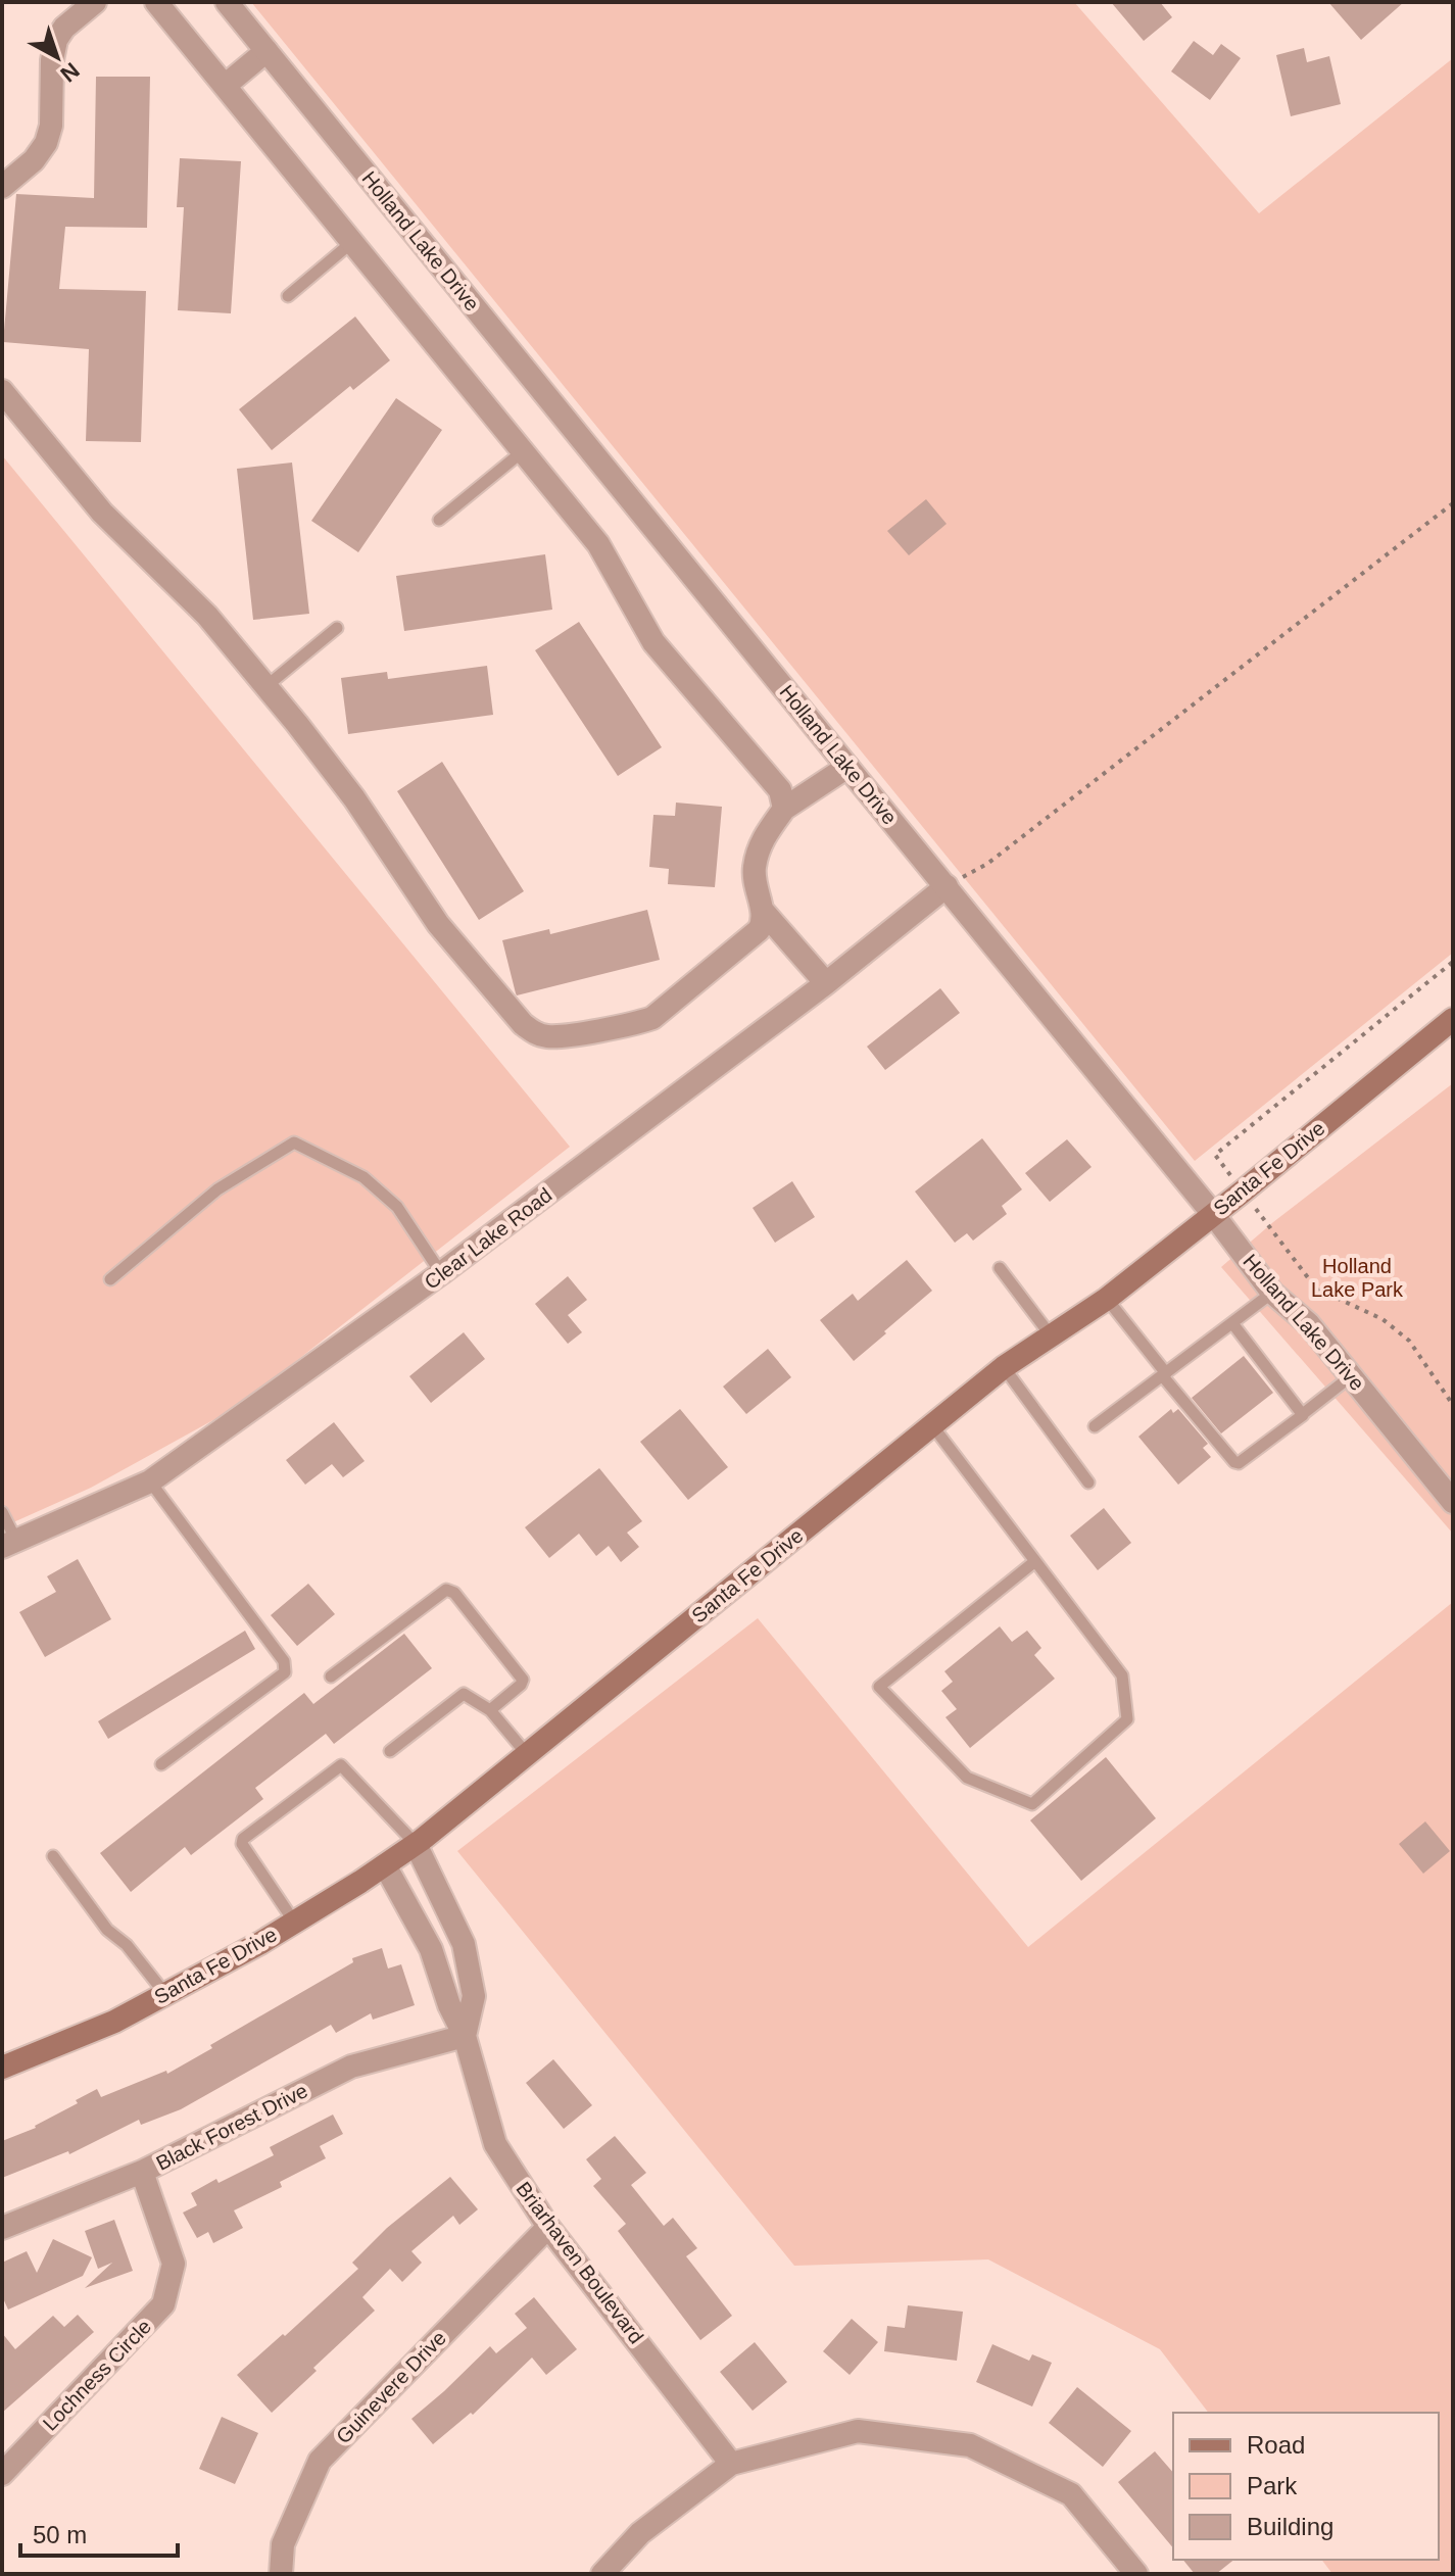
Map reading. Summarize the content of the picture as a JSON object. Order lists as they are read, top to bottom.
{
  "streets": {
    "main road": ["Santa Fe Drive"],
    "street": [
      "Holland Lake Drive",
      "Clear Lake Road",
      "Black Forest Drive",
      "Briarhaven Boulevard",
      "Lochness Circle",
      "Guinevere Drive"
    ]
  },
  "crossings": [
    ["Holland Lake Drive", "Santa Fe Drive"],
    ["Holland Lake Drive", "Clear Lake Road"],
    ["Santa Fe Drive", "Briarhaven Boulevard"],
    ["Black Forest Drive", "Briarhaven Boulevard"],
    ["Black Forest Drive", "Lochness Circle"],
    ["Briarhaven Boulevard", "Guinevere Drive"]
  ],
  "parks": ["Holland Lake Park"],
  "legend": ["Road", "Park", "Building"],
  "scale_bar": "50 m",
  "north": "bottom right"
}
